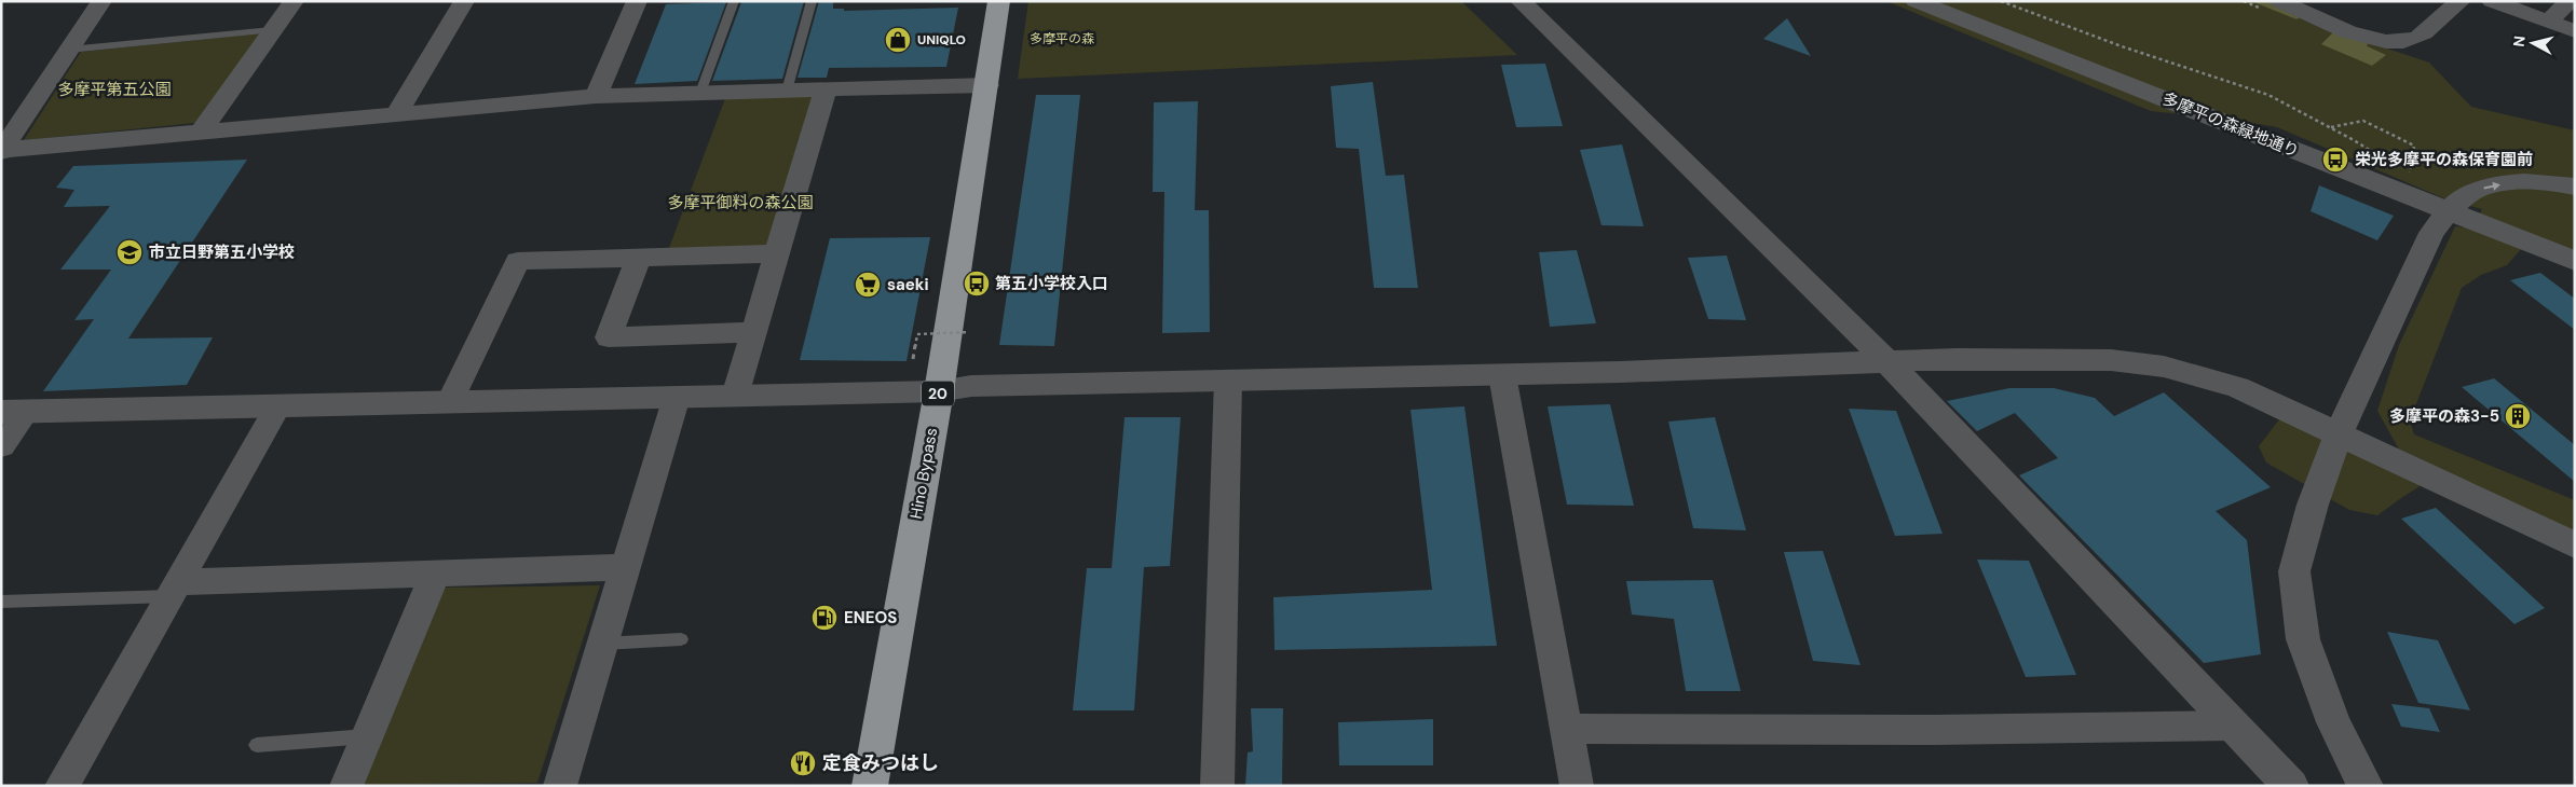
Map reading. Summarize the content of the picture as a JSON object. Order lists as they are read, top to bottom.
{
  "streets": {
    "highway": ["20", "Hino Bypass"],
    "street": ["多摩平の森緑地通り"]
  },
  "parks": ["多摩平の森", "多摩平第五公園", "多摩平御料の森公園"],
  "places": {
    "shop": ["UNIQLO"],
    "bus stop": ["栄光多摩平の森保育園前", "第五小学校入口"],
    "school or university": ["市立日野第五小学校"],
    "supermarket": ["saeki"],
    "building": ["多摩平の森3-5"],
    "fuel station": ["ENEOS"],
    "restaurant": ["定食みつはし"]
  },
  "north": "left"
}
